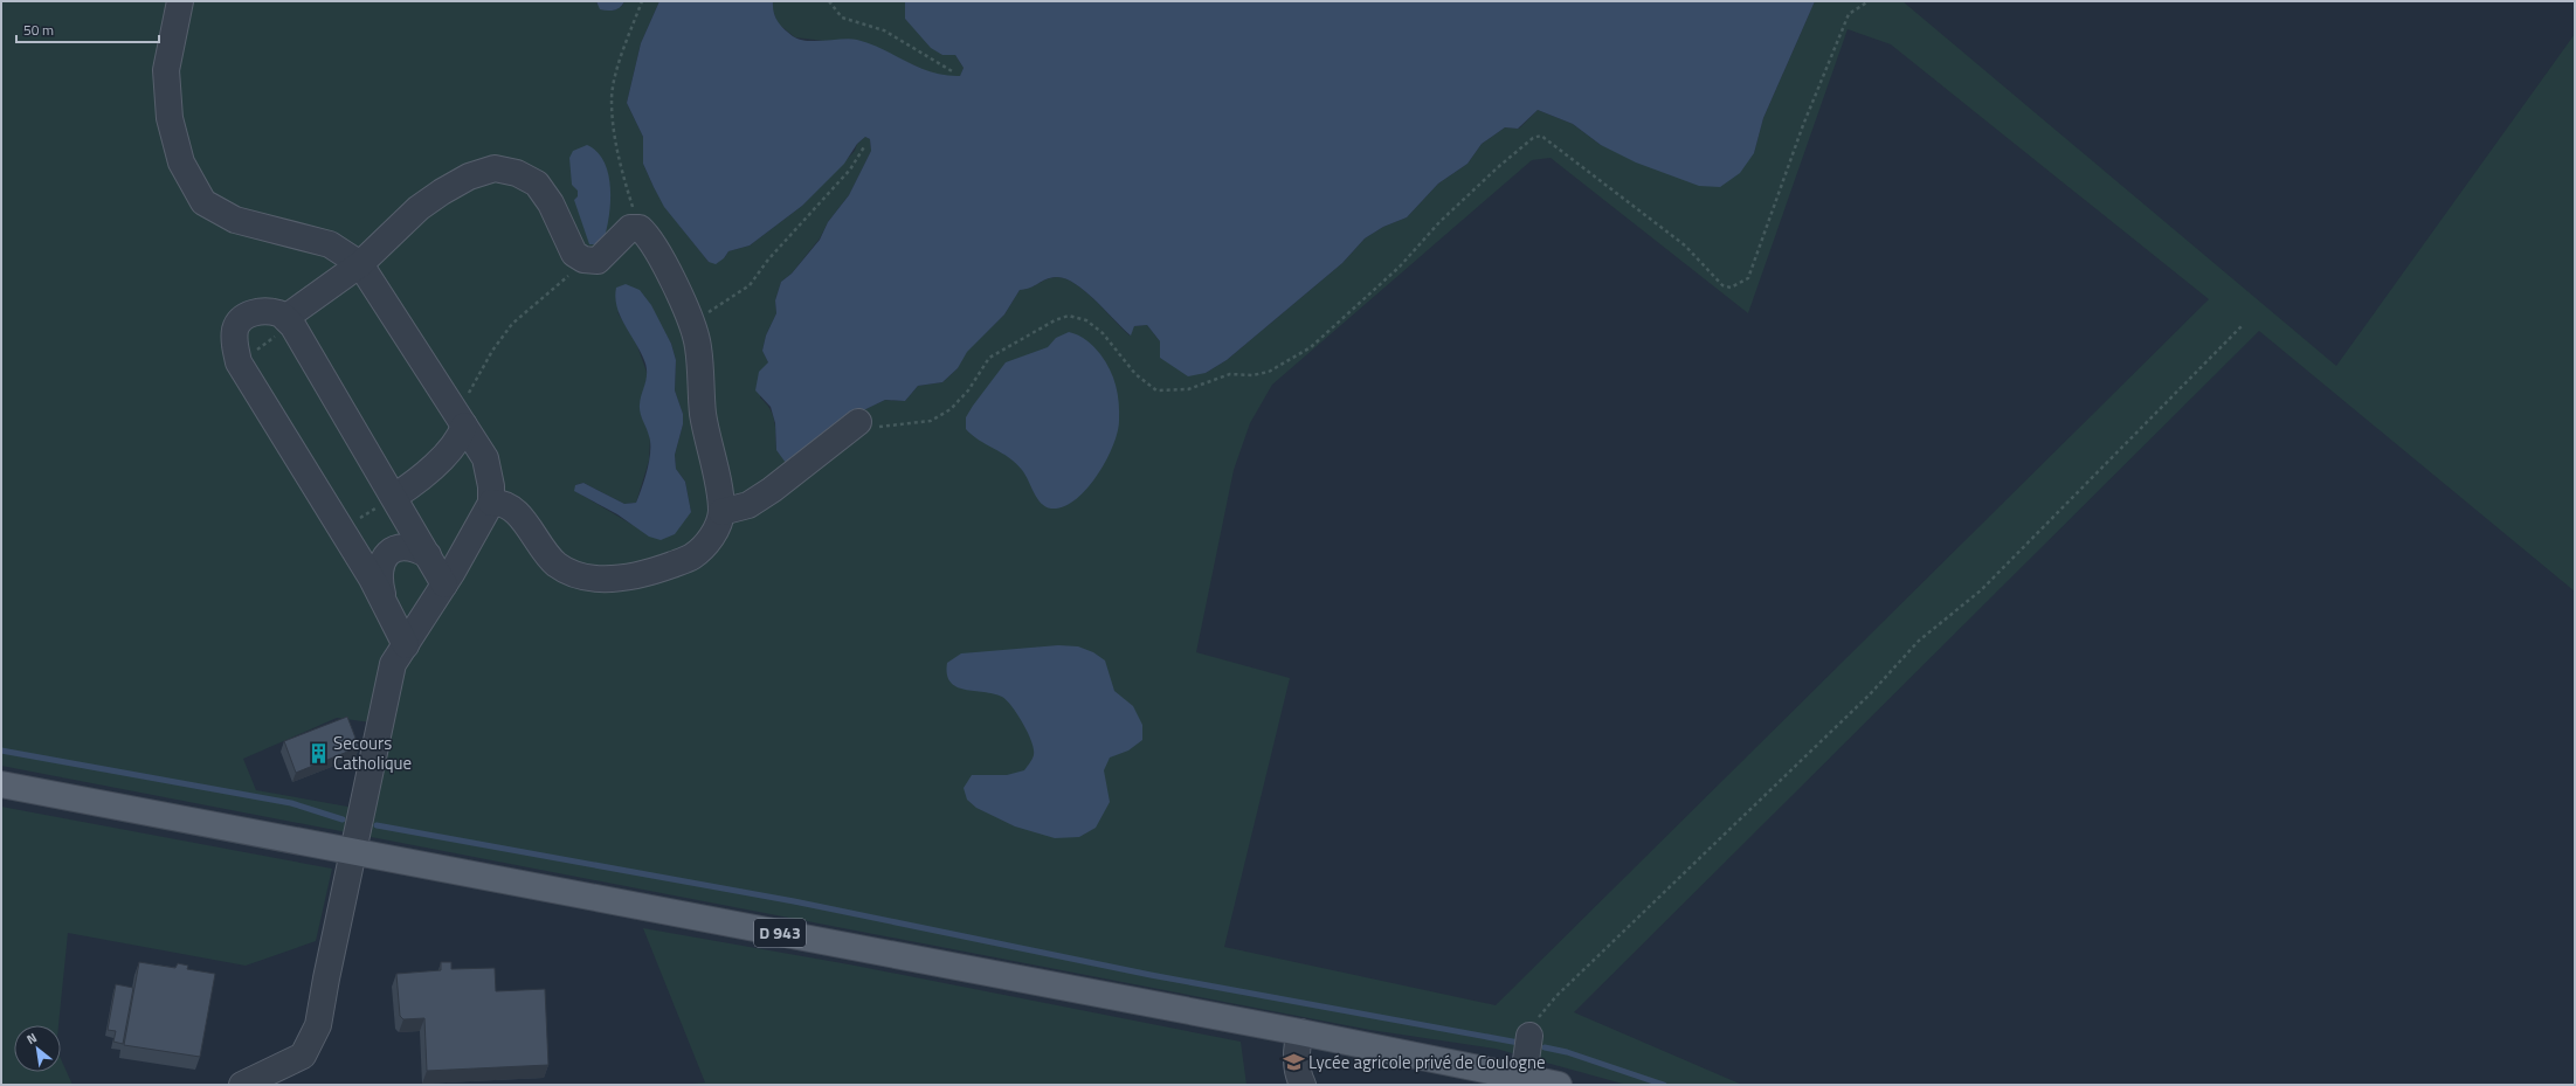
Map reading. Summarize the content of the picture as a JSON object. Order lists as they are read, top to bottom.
{
  "streets": {
    "main road": ["D 943"]
  },
  "places": {
    "building": ["Secours Catholique"],
    "school or university": ["Lycée agricole privé de Coulogne"]
  },
  "scale_bar": "50 m",
  "north": "top left"
}
